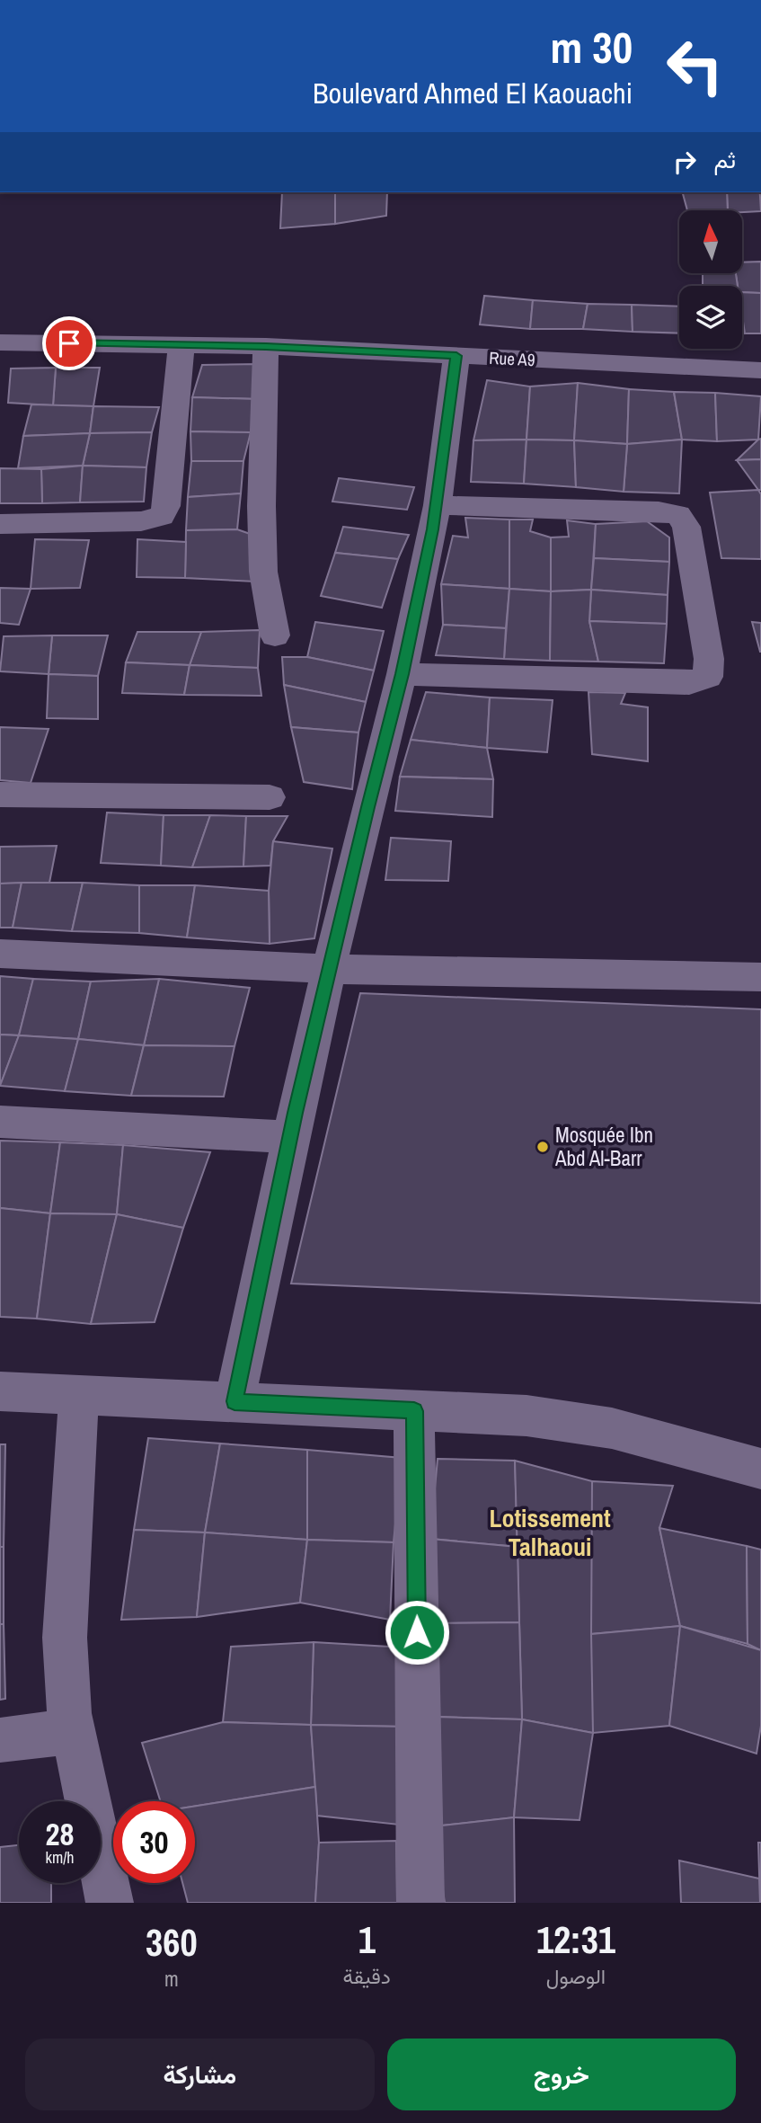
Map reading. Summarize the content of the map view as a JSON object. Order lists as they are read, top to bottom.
{
  "streets": {
    "street": ["Rue A9"]
  },
  "districts": ["Lotissement Talhaoui"],
  "places": ["Mosquée Ibn Abd Al-Barr"],
  "north": "top",
  "page": {
    "turn": ["30 m", "Boulevard Ahmed El Kaouachi"],
    "then": "ثم",
    "speed": "28 km/h",
    "limit": "30",
    "eta": [
      "12:31",
      "الوصول",
      "1",
      "دقيقة",
      "360",
      "m"
    ],
    "buttons": ["خروج", "مشاركة"]
  }
}
